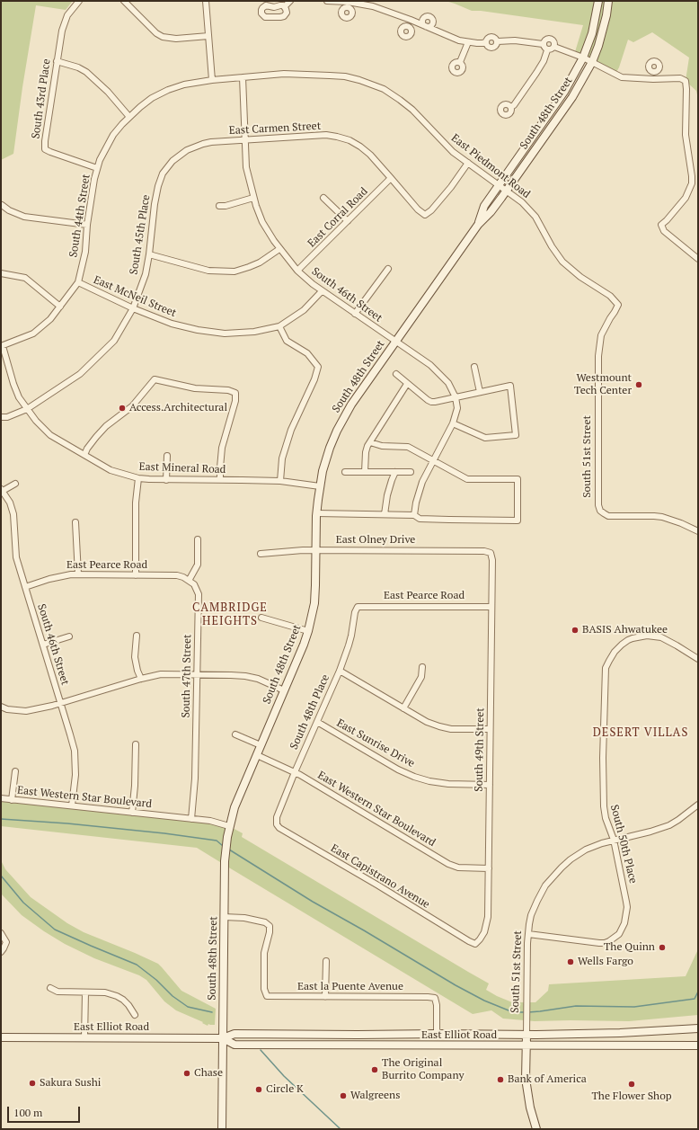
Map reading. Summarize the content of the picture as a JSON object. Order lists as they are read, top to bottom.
{
  "streets": {
    "main road": ["South 48th Street", "South 51st Street", "East Elliot Road"],
    "street": [
      "South 43rd Place",
      "East Carmen Street",
      "East Piedmont Road",
      "South 44th Street",
      "East Corral Road",
      "South 45th Place",
      "South 46th Street",
      "East McNeil Street",
      "East Mineral Road",
      "East Olney Drive",
      "East Pearce Road",
      "South 47th Street",
      "South 48th Place",
      "East Sunrise Drive",
      "South 49th Street",
      "East Western Star Boulevard",
      "South 50th Place",
      "East Capistrano Avenue",
      "East la Puente Avenue"
    ]
  },
  "crossings": [
    ["South 43rd Place", "South 44th Street"],
    ["South 48th Street", "East Piedmont Road"],
    ["South 48th Street", "South 46th Street"],
    ["South 48th Street", "East Mineral Road"],
    ["South 48th Street", "East Olney Drive"],
    ["South 48th Street", "East Western Star Boulevard"],
    ["South 48th Street", "East la Puente Avenue"],
    ["South 48th Street", "East Elliot Road"],
    ["East Carmen Street", "East Piedmont Road"],
    ["East Carmen Street", "East Corral Road"],
    ["East Carmen Street", "South 45th Place"],
    ["East Carmen Street", "South 46th Street"],
    ["East Piedmont Road", "South 44th Street"],
    ["East Piedmont Road", "South 46th Street"],
    ["East Piedmont Road", "South 51st Street"],
    ["South 44th Street", "South 46th Street"],
    ["South 44th Street", "East McNeil Street"],
    ["South 44th Street", "East Mineral Road"],
    ["East Corral Road", "South 46th Street"],
    ["South 45th Place", "East McNeil Street"],
    ["South 45th Place", "East Mineral Road"],
    ["South 46th Street", "East McNeil Street"],
    ["South 46th Street", "East Pearce Road"],
    ["South 46th Street", "East Western Star Boulevard"],
    ["South 51st Street", "South 50th Place"],
    ["South 51st Street", "East Elliot Road"],
    ["East Olney Drive", "South 49th Street"],
    ["East Pearce Road", "South 47th Street"],
    ["East Pearce Road", "South 48th Place"],
    ["East Pearce Road", "South 49th Street"],
    ["South 47th Street", "East Western Star Boulevard"],
    ["South 48th Place", "East Sunrise Drive"],
    ["South 48th Place", "East Western Star Boulevard"],
    ["South 48th Place", "East Capistrano Avenue"],
    ["East Sunrise Drive", "South 49th Street"],
    ["South 49th Street", "East Western Star Boulevard"],
    ["South 49th Street", "East Capistrano Avenue"],
    ["East la Puente Avenue", "East Elliot Road"]
  ],
  "districts": ["CAMBRIDGE HEIGHTS", "DESERT VILLAS"],
  "places": [
    "Westmount Tech Center",
    "Access.Architectural",
    "BASIS Ahwatukee",
    "The Quinn",
    "Wells Fargo",
    "The Original Burrito Company",
    "Chase",
    "Bank of America",
    "Sakura Sushi",
    "The Flower Shop",
    "Circle K",
    "Walgreens"
  ],
  "scale_bar": "100 m"
}
